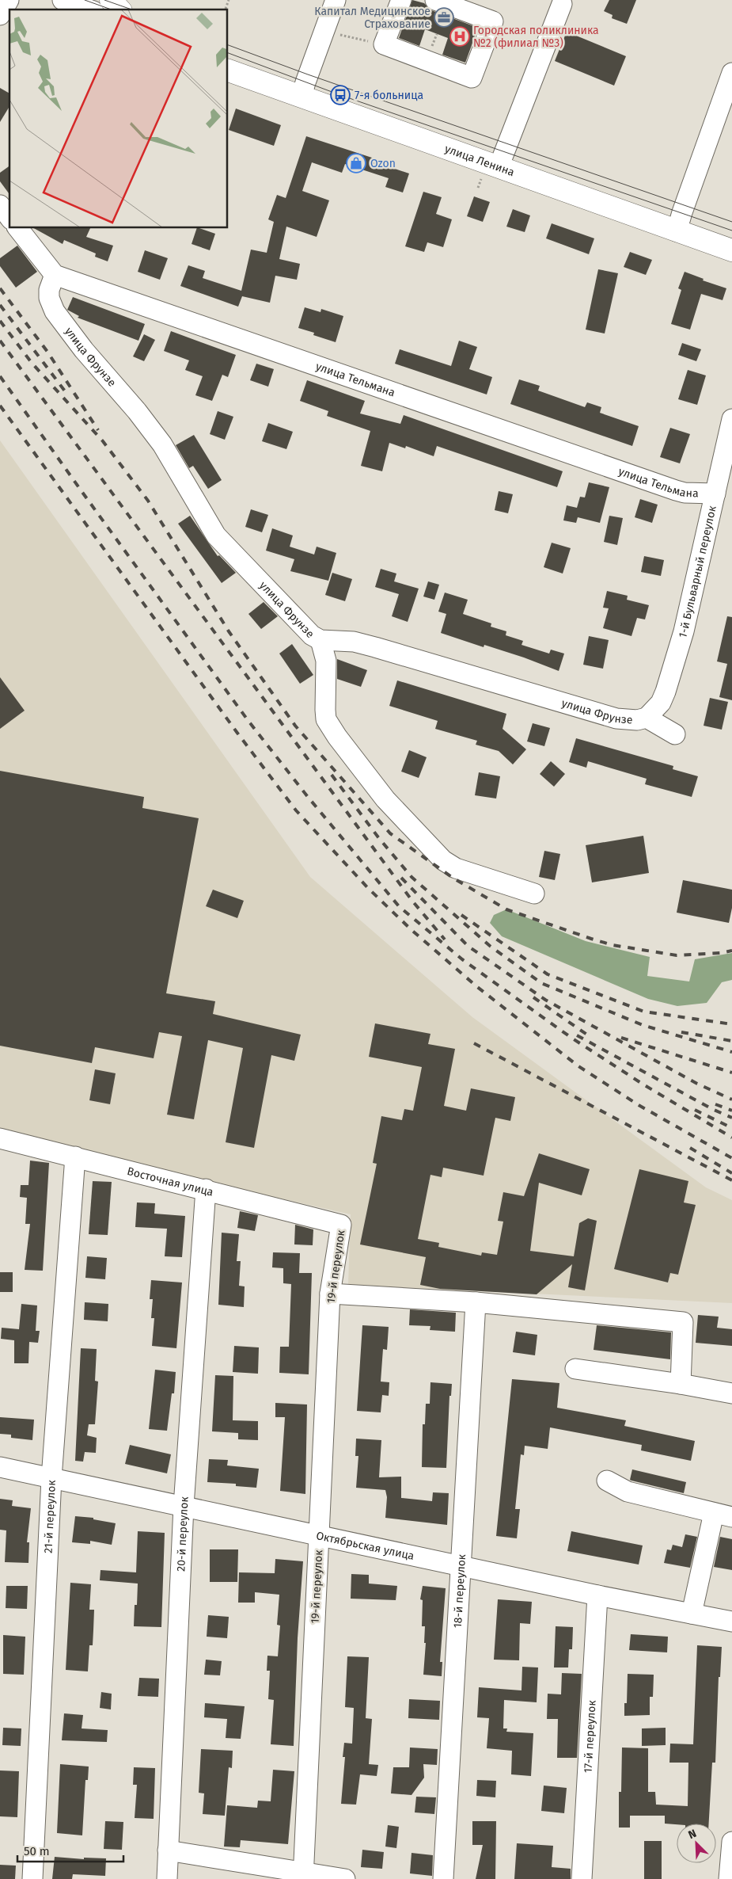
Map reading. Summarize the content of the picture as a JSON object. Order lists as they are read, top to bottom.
{
  "streets": {
    "main road": ["улица Ленина"],
    "street": [
      "улица Фрунзе",
      "улица Тельмана",
      "1-й Бульварный переулок",
      "Восточная улица",
      "19-й переулок",
      "21-й переулок",
      "20-й переулок",
      "Октябрьская улица",
      "18-й переулок",
      "17-й переулок"
    ]
  },
  "crossings": [
    ["улица Фрунзе", "улица Тельмана"],
    ["улица Фрунзе", "1-й Бульварный переулок"],
    ["улица Тельмана", "1-й Бульварный переулок"],
    ["Восточная улица", "19-й переулок"],
    ["Восточная улица", "21-й переулок"],
    ["Восточная улица", "20-й переулок"],
    ["19-й переулок", "Октябрьская улица"],
    ["21-й переулок", "Октябрьская улица"],
    ["20-й переулок", "Октябрьская улица"],
    ["Октябрьская улица", "18-й переулок"],
    ["Октябрьская улица", "17-й переулок"]
  ],
  "places": {
    "office": ["Капитал Медицинское Страхование"],
    "hospital": ["Городская поликлиника №2 (филиал №3)"],
    "bus stop": ["7-я больница"],
    "shop": ["Ozon"]
  },
  "scale_bar": "50 m",
  "north": "top left"
}
